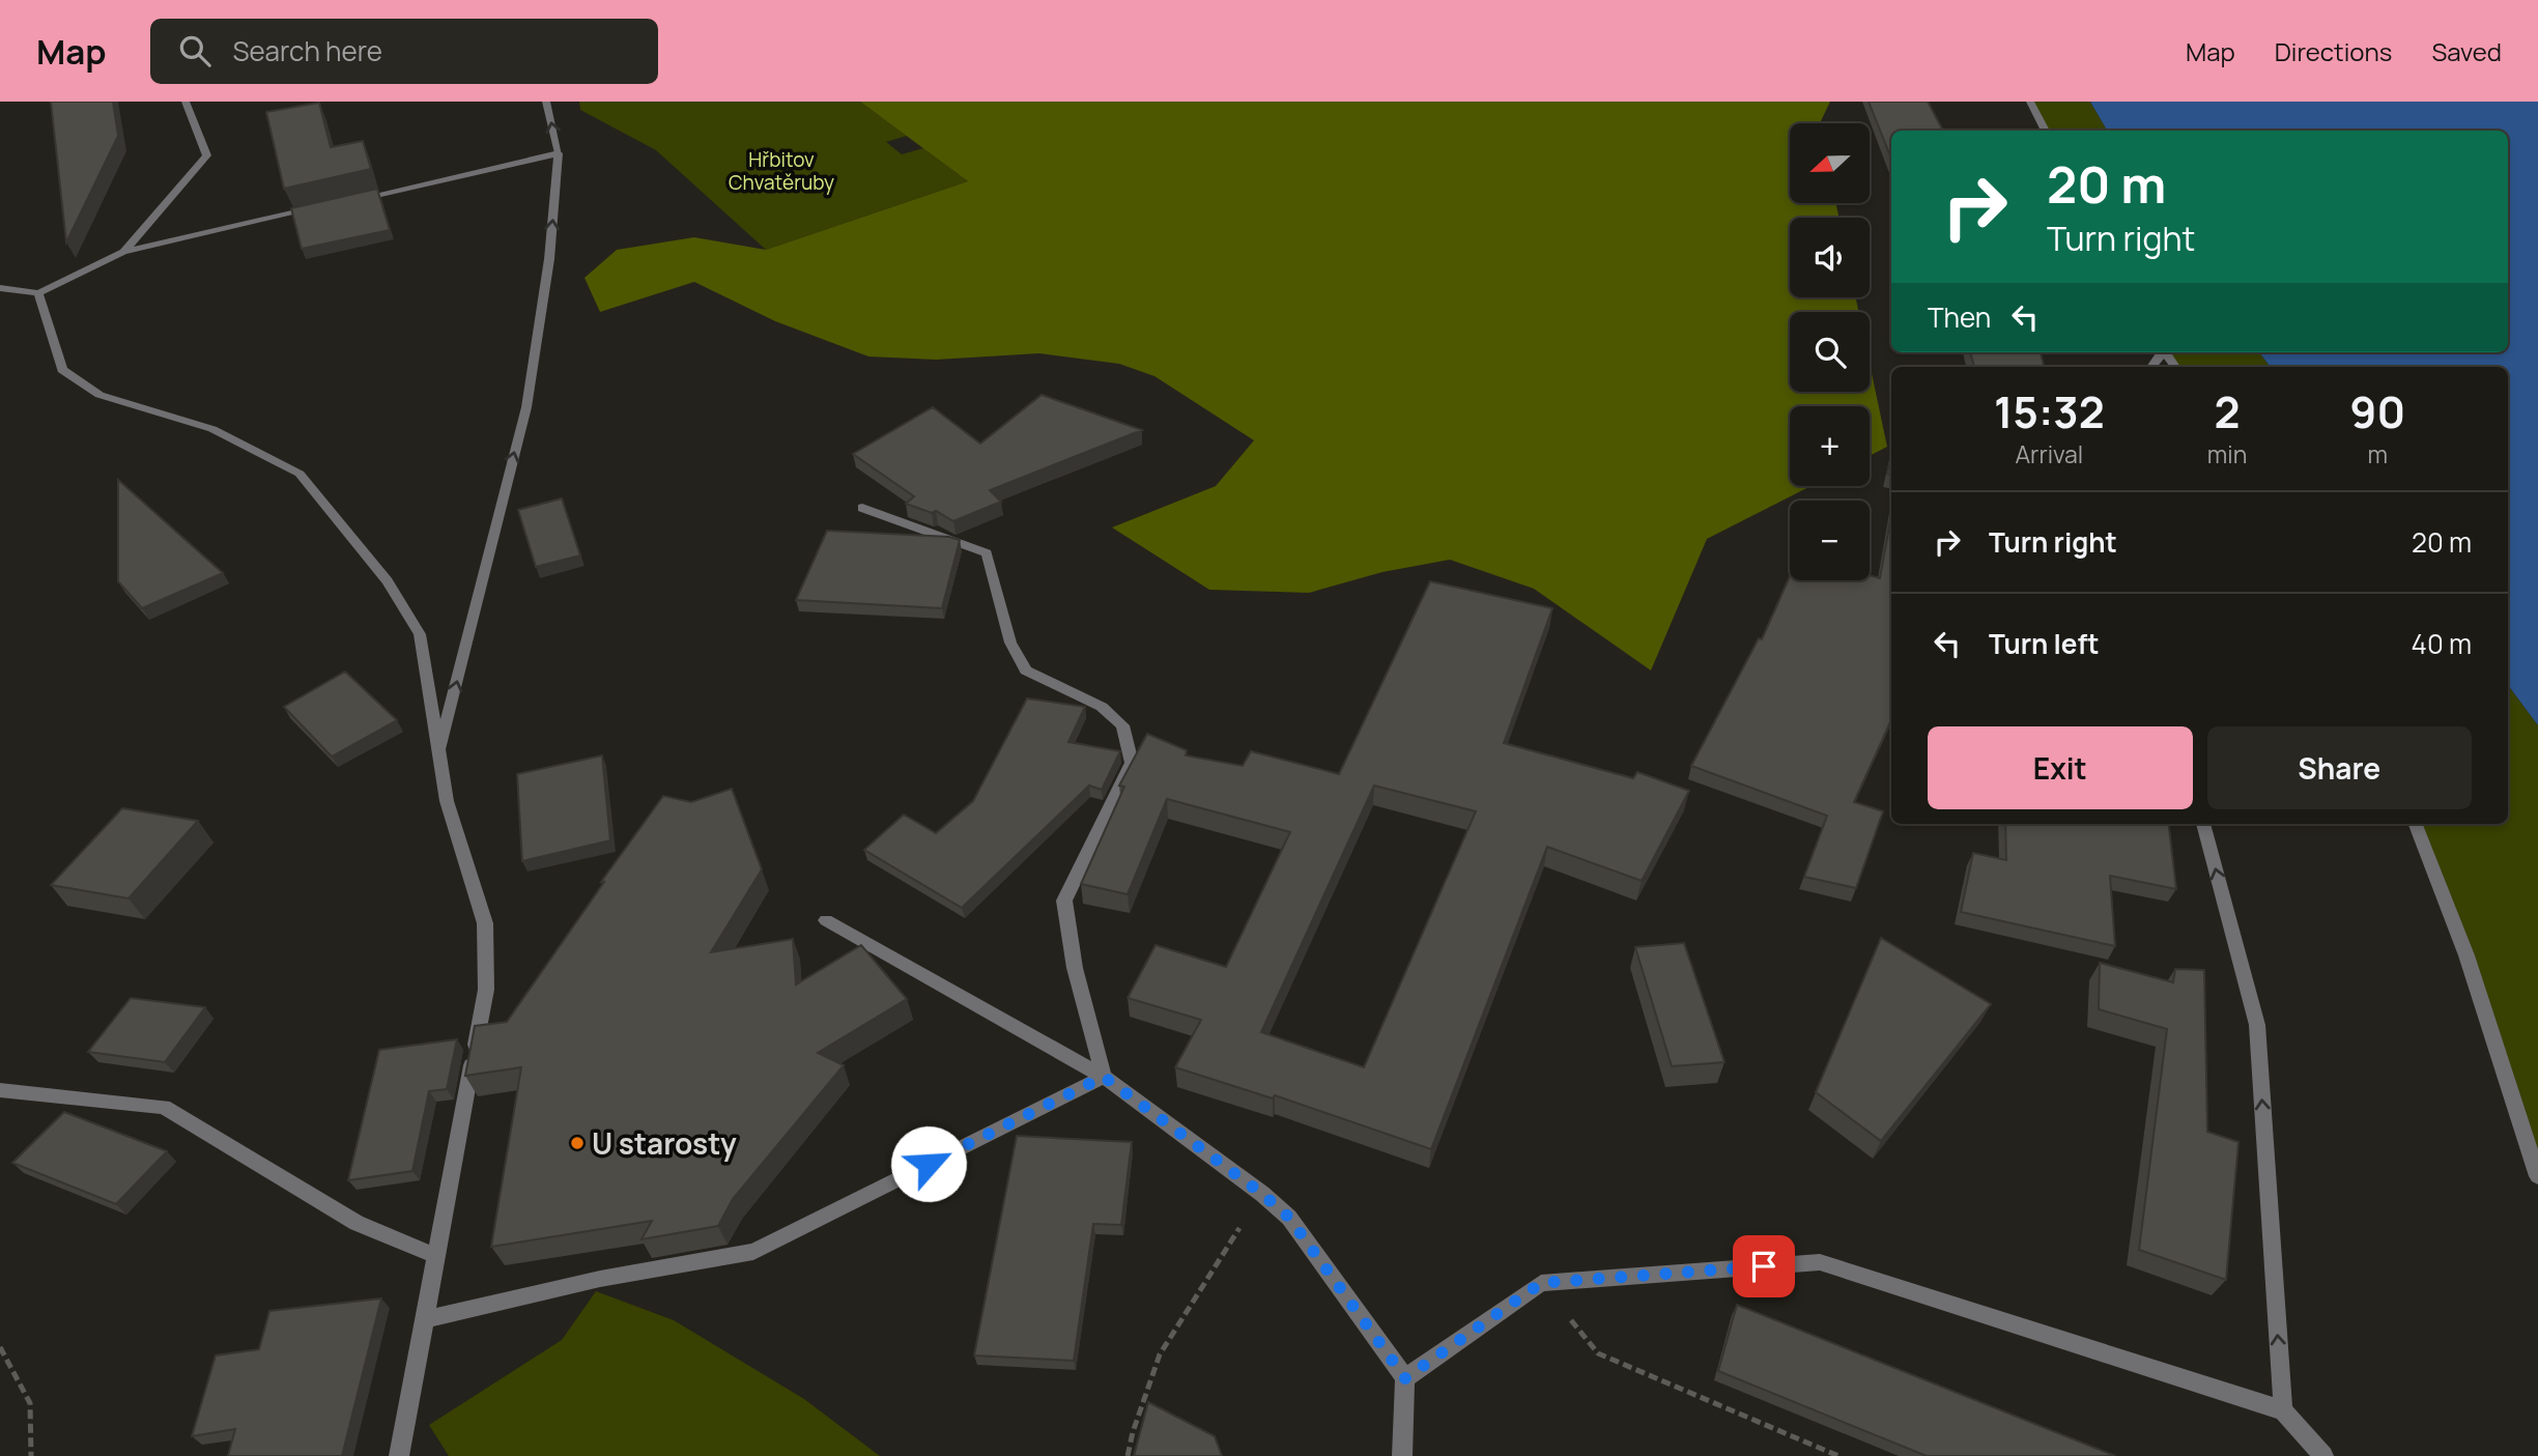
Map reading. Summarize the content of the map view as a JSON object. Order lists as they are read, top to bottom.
{
  "parks": ["Hřbitov Chvatěruby"],
  "places": ["U starosty"],
  "north": "left",
  "page": {
    "header": "Map",
    "search": "Search here",
    "nav": ["Map", "Directions", "Saved"],
    "map_buttons": ["+", "−"],
    "turn": ["20 m", "Turn right"],
    "then": "Then",
    "eta": [
      "15:32",
      "Arrival",
      "2",
      "min",
      "90",
      "m"
    ],
    "list": [
      {
        "name": "Turn right",
        "value": "20 m"
      },
      {
        "name": "Turn left",
        "value": "40 m"
      }
    ],
    "buttons": ["Exit", "Share"]
  }
}
